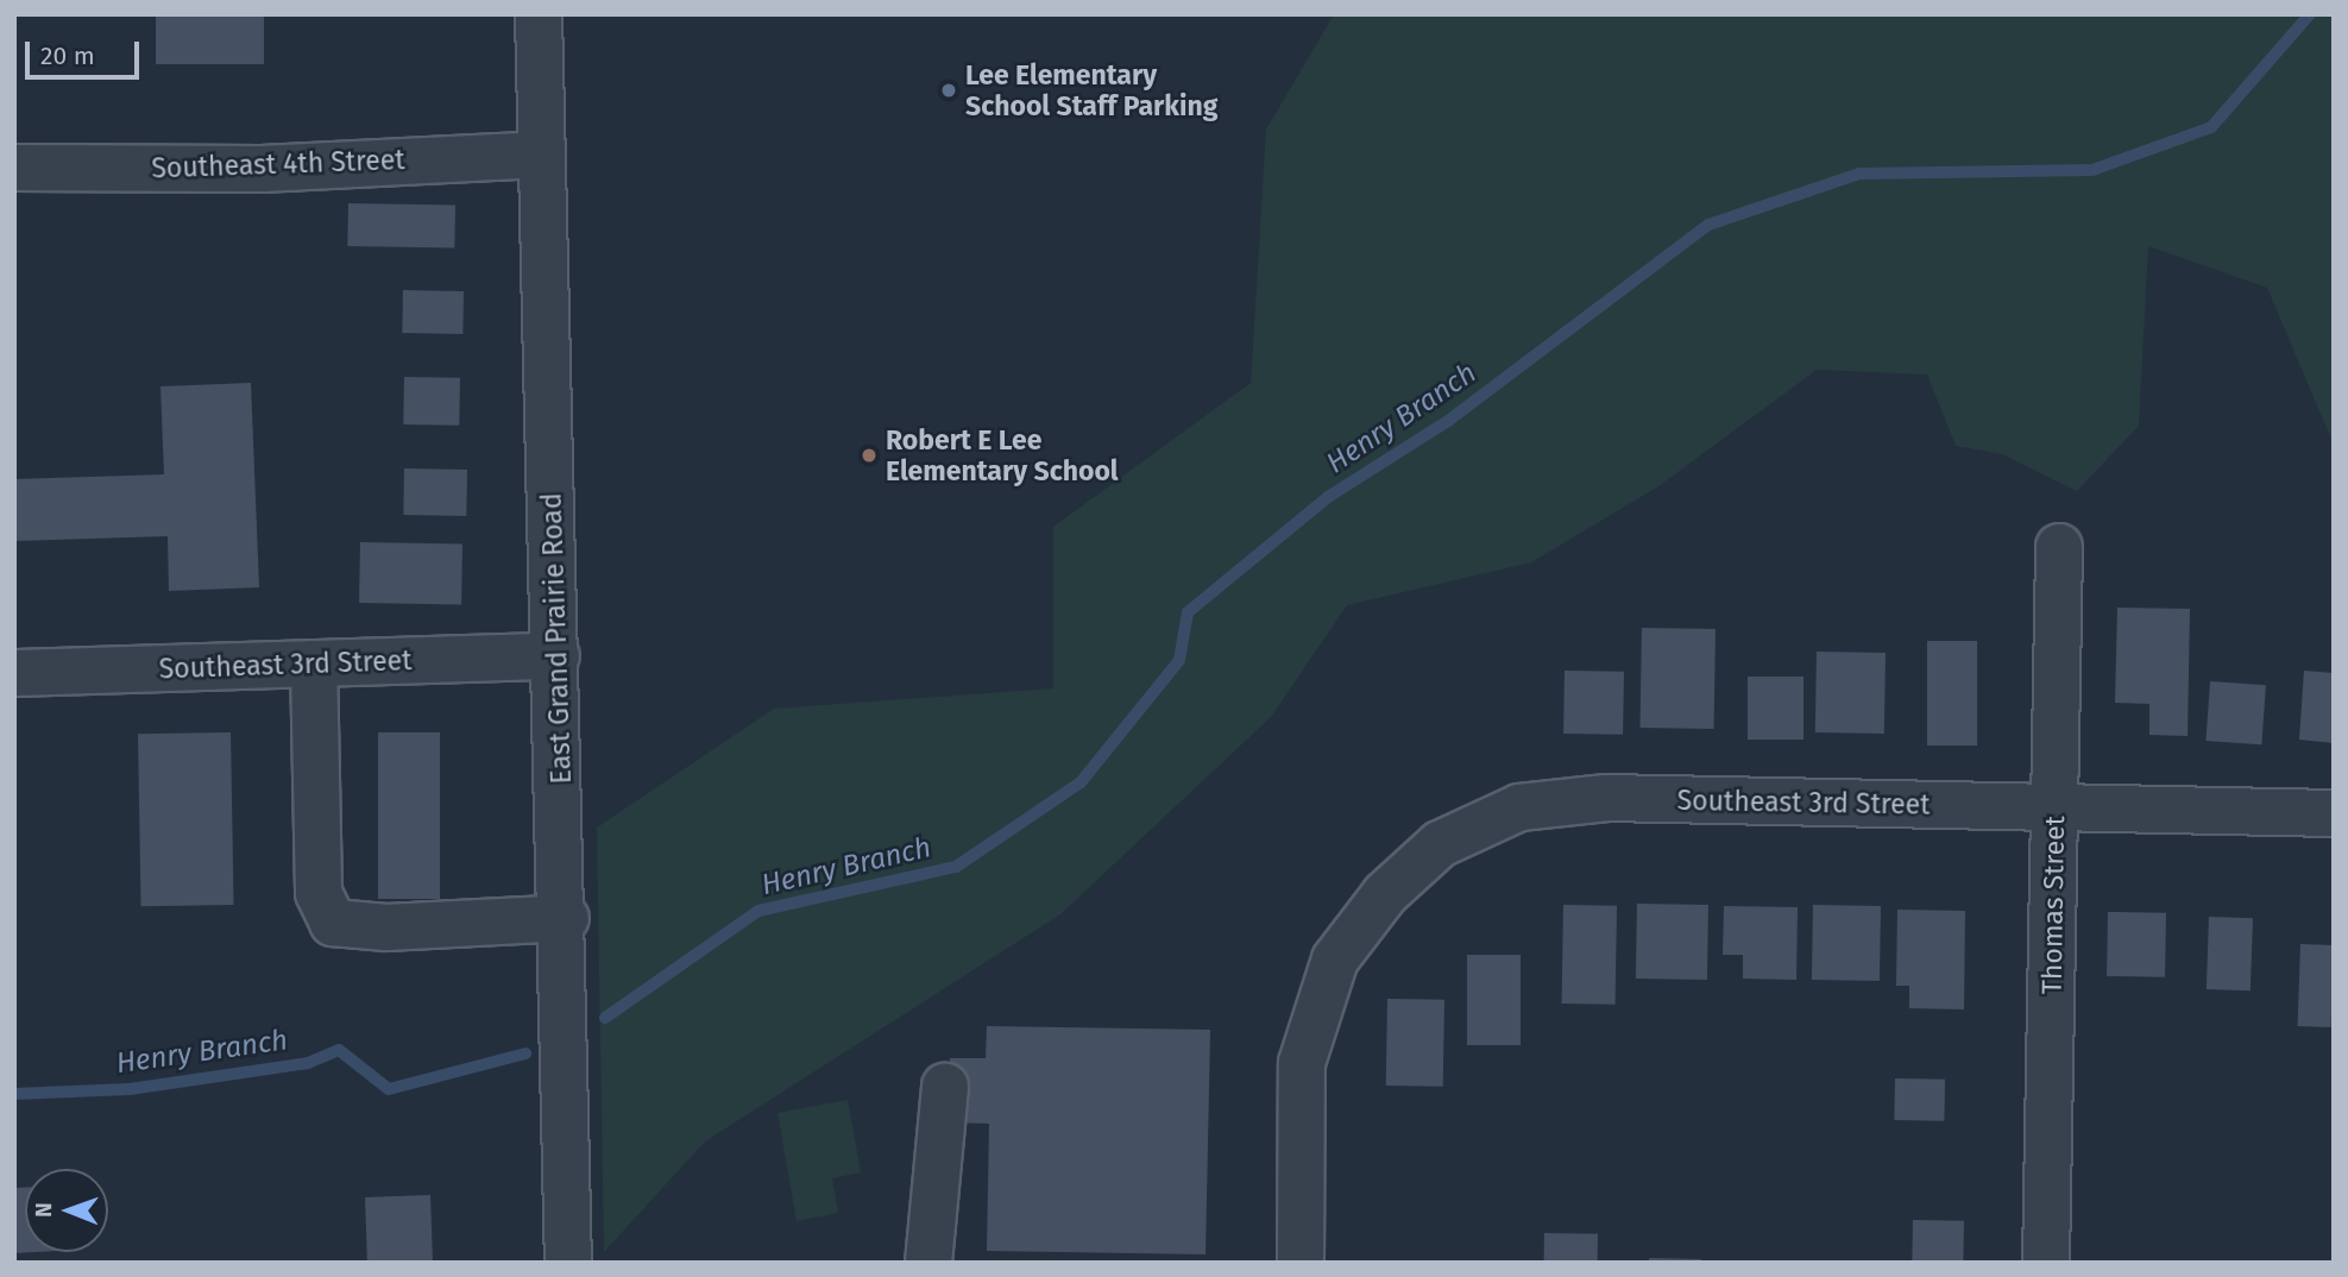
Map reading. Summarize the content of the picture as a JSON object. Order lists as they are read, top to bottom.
{
  "streets": {
    "street": [
      "Southeast 4th Street",
      "East Grand Prairie Road",
      "Southeast 3rd Street",
      "Thomas Street"
    ]
  },
  "crossings": [
    ["Southeast 4th Street", "East Grand Prairie Road"],
    ["East Grand Prairie Road", "Southeast 3rd Street"],
    ["Southeast 3rd Street", "Thomas Street"]
  ],
  "water": ["Henry Branch"],
  "places": ["Lee Elementary School Staff Parking", "Robert E Lee Elementary School"],
  "scale_bar": "20 m",
  "north": "left"
}
